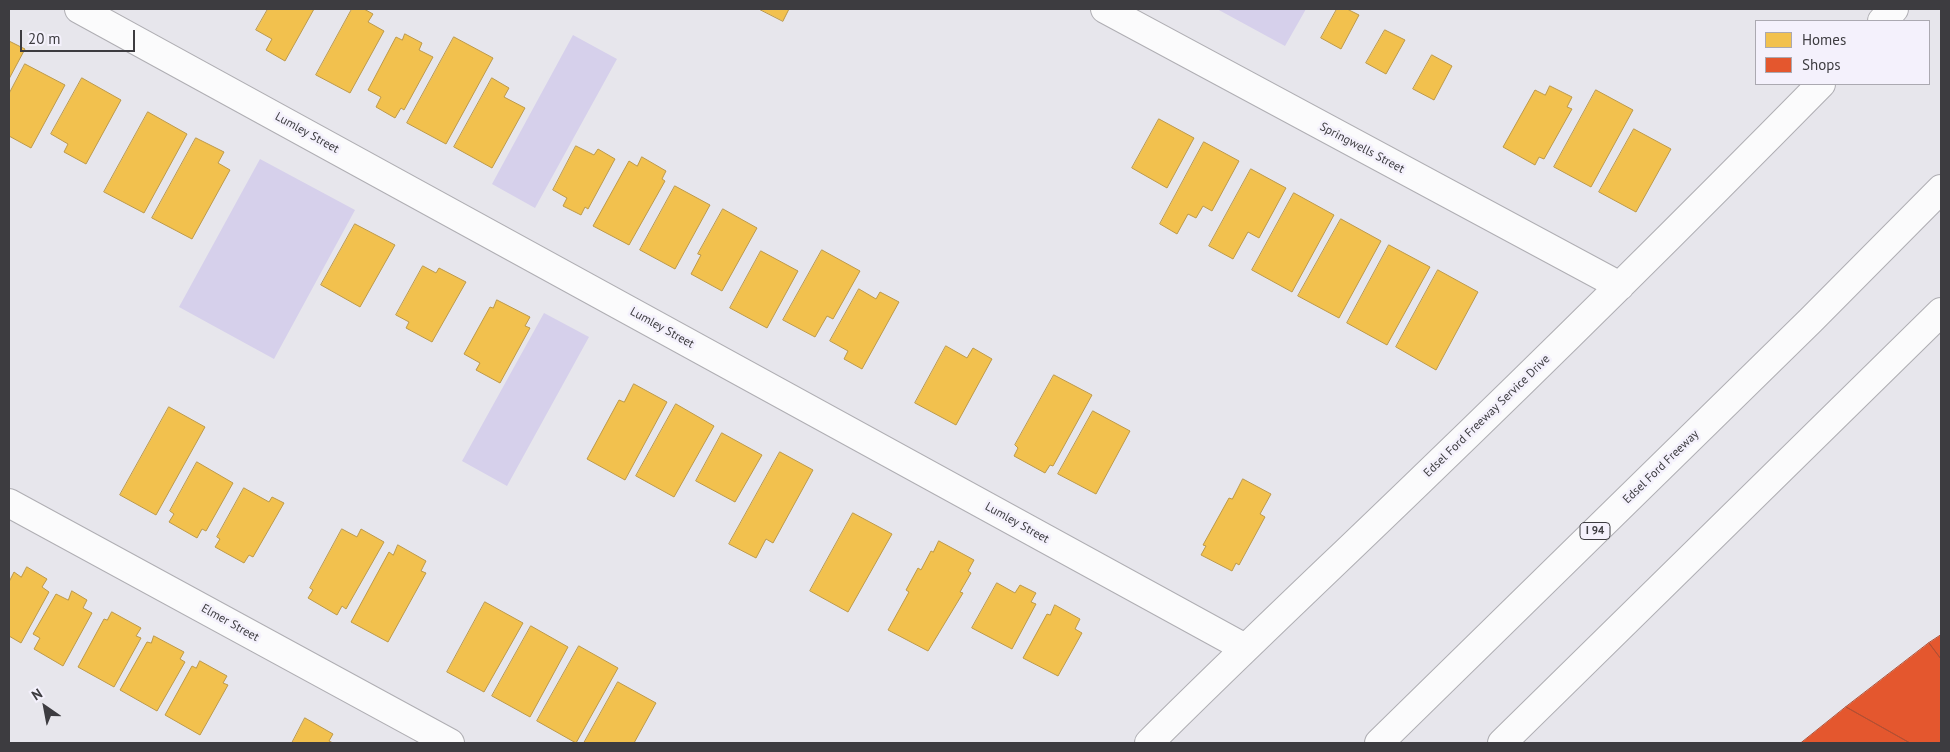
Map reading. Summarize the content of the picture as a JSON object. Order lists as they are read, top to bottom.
{
  "streets": {
    "main road": [
      "Lumley Street",
      "Springwells Street",
      "Edsel Ford Freeway Service Drive",
      "Edsel Ford Freeway",
      "I 94",
      "Elmer Street"
    ]
  },
  "crossings": [
    ["Lumley Street", "Edsel Ford Freeway Service Drive"],
    ["Springwells Street", "Edsel Ford Freeway Service Drive"]
  ],
  "legend": ["Homes", "Shops"],
  "scale_bar": "20 m",
  "north": "top left"
}
